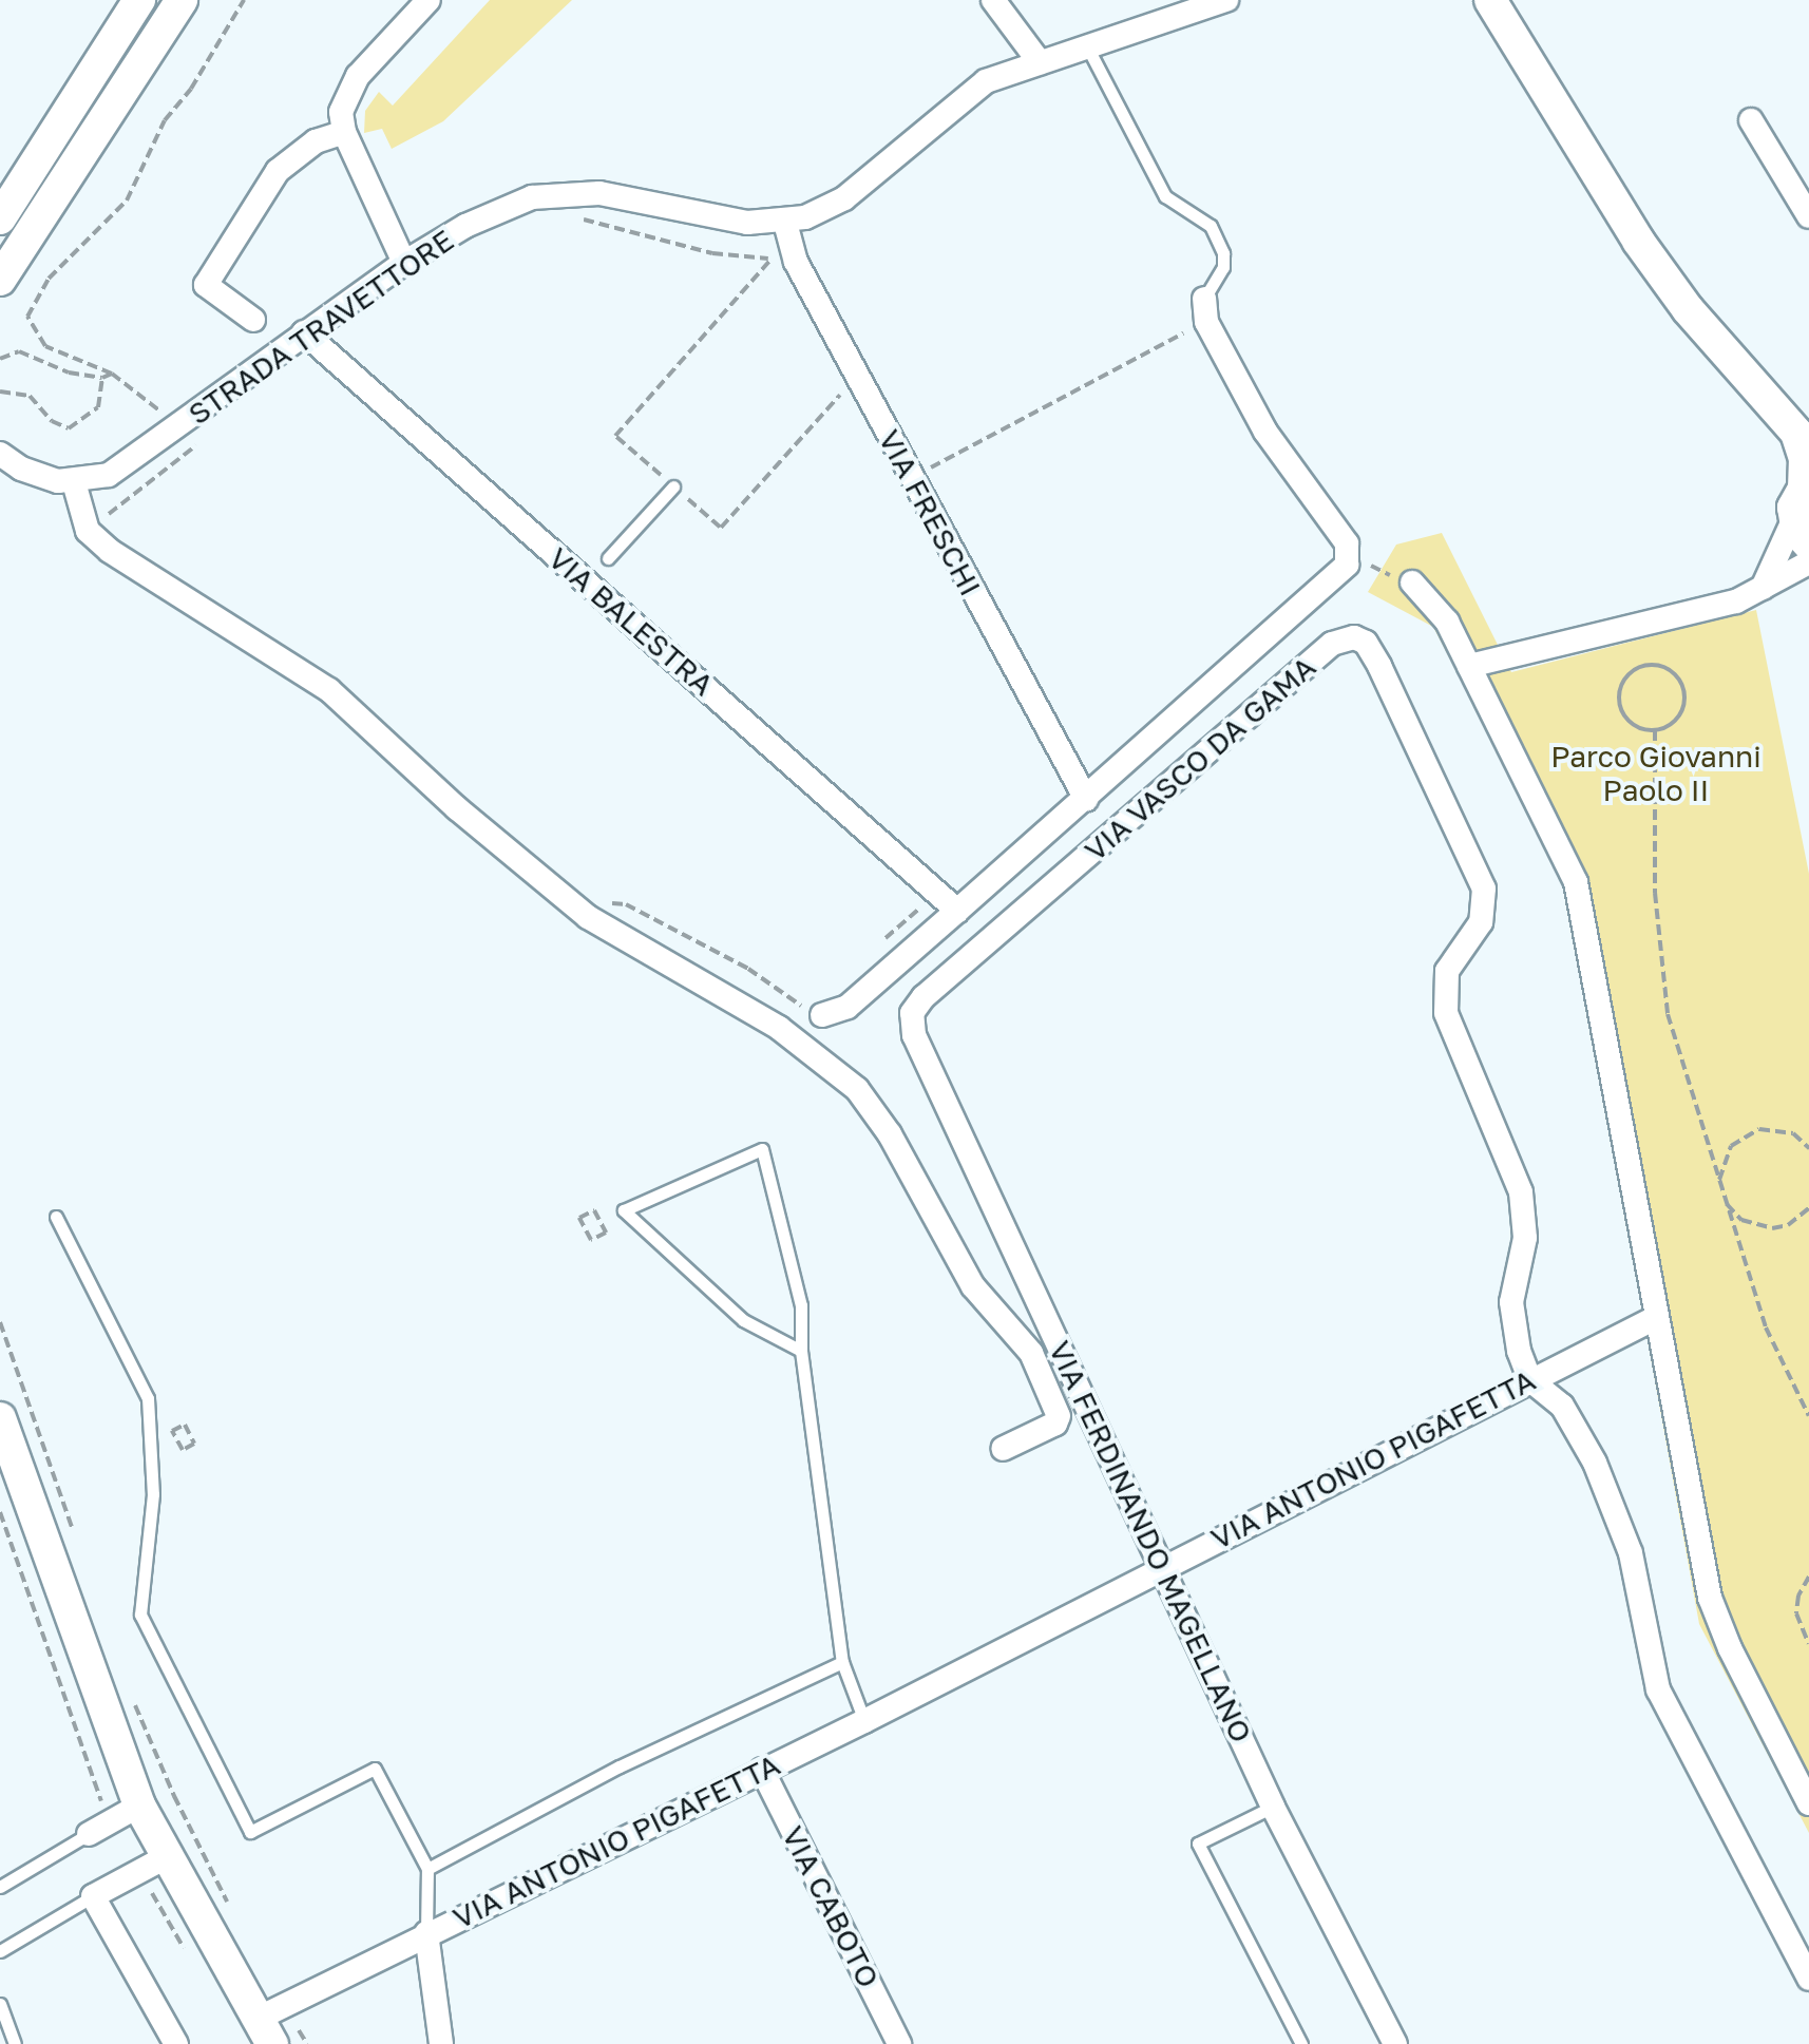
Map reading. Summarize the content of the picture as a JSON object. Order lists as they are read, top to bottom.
{
  "streets": {
    "street": [
      "STRADA TRAVETTORE",
      "VIA FRESCHI",
      "VIA BALESTRA",
      "VIA VASCO DA GAMA",
      "VIA ANTONIO PIGAFETTA",
      "VIA FERDINANDO MAGELLANO",
      "VIA CABOTO"
    ]
  },
  "crossings": [
    ["STRADA TRAVETTORE", "VIA FRESCHI"],
    ["STRADA TRAVETTORE", "VIA BALESTRA"],
    ["VIA VASCO DA GAMA", "VIA ANTONIO PIGAFETTA"],
    ["VIA VASCO DA GAMA", "VIA FERDINANDO MAGELLANO"],
    ["VIA ANTONIO PIGAFETTA", "VIA FERDINANDO MAGELLANO"],
    ["VIA ANTONIO PIGAFETTA", "VIA CABOTO"]
  ],
  "parks": ["Parco Giovanni Paolo II"]
}
